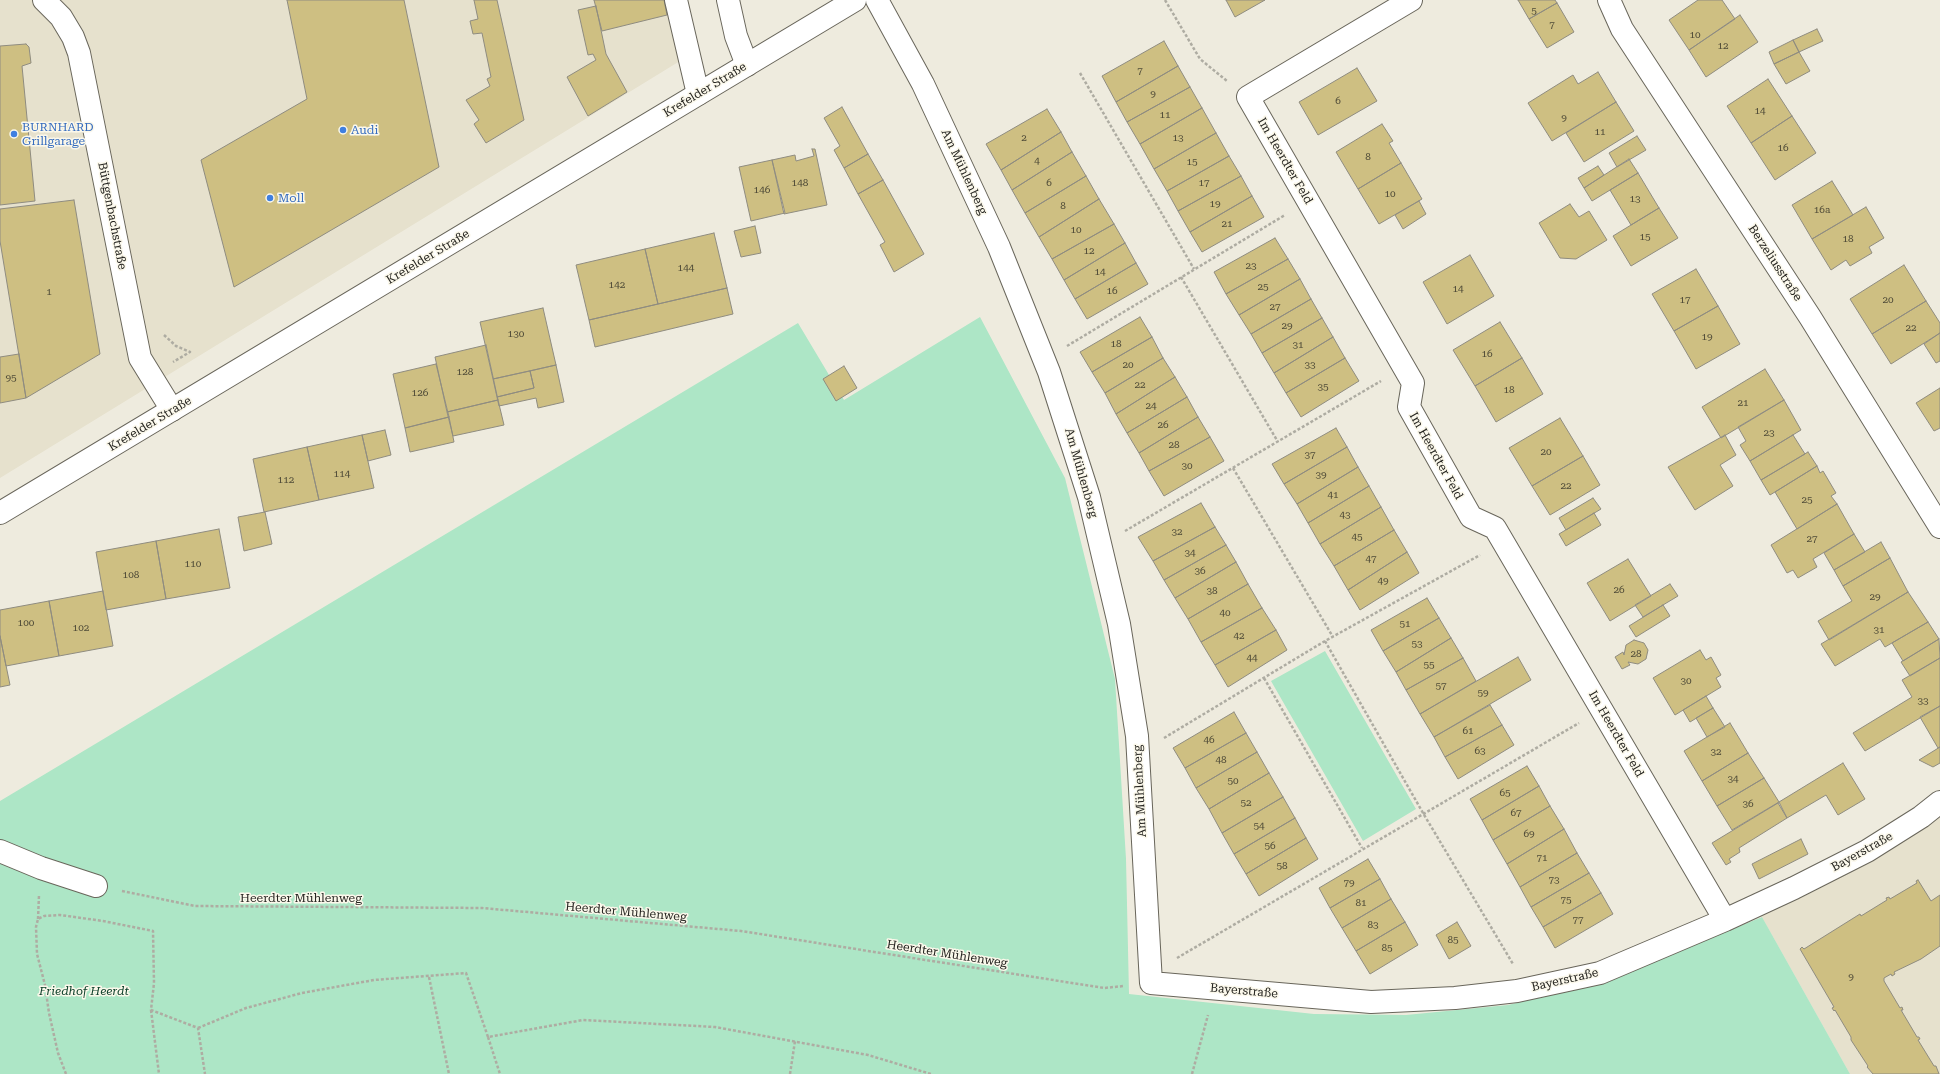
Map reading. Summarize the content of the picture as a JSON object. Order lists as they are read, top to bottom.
{
  "streets": {
    "street": [
      "Krefelder Straße",
      "Im Heerdter Feld",
      "Am Mühlenberg",
      "Büttgenbachstraße",
      "Berzeliusstraße",
      "Bayerstraße"
    ],
    "path": ["Heerdter Mühlenweg"]
  },
  "crossings": [
    ["Krefelder Straße", "Büttgenbachstraße"],
    ["Im Heerdter Feld", "Bayerstraße"],
    ["Am Mühlenberg", "Bayerstraße"],
    ["Am Mühlenberg", "Heerdter Mühlenweg"],
    ["Bayerstraße", "Heerdter Mühlenweg"]
  ],
  "parks": ["Friedhof Heerdt"],
  "places": ["Audi", "BURNHARD Grillgarage", "Moll"],
  "house_numbers": [
    "5",
    "7",
    "10",
    "12",
    "7",
    "9",
    "6",
    "14",
    "11",
    "9",
    "11",
    "2",
    "13",
    "16",
    "8",
    "4",
    "15",
    "148",
    "6",
    "17",
    "146",
    "10",
    "13",
    "19",
    "8",
    "16a",
    "21",
    "10",
    "15",
    "18",
    "12",
    "23",
    "144",
    "14",
    "142",
    "25",
    "14",
    "16",
    "1",
    "17",
    "20",
    "27",
    "29",
    "22",
    "130",
    "19",
    "18",
    "31",
    "16",
    "20",
    "33",
    "128",
    "95",
    "22",
    "35",
    "18",
    "126",
    "21",
    "24",
    "26",
    "23",
    "28",
    "20",
    "37",
    "30",
    "114",
    "39",
    "112",
    "22",
    "41",
    "25",
    "43",
    "32",
    "45",
    "27",
    "34",
    "47",
    "110",
    "36",
    "108",
    "49",
    "26",
    "38",
    "29",
    "40",
    "100",
    "51",
    "102",
    "31",
    "42",
    "53",
    "28",
    "44",
    "55",
    "30",
    "57",
    "59",
    "33",
    "61",
    "46",
    "63",
    "32",
    "48",
    "34",
    "50",
    "65",
    "52",
    "36",
    "67",
    "54",
    "69",
    "56",
    "71",
    "58",
    "73",
    "79",
    "75",
    "81",
    "77",
    "83",
    "85",
    "85",
    "9"
  ]
}
